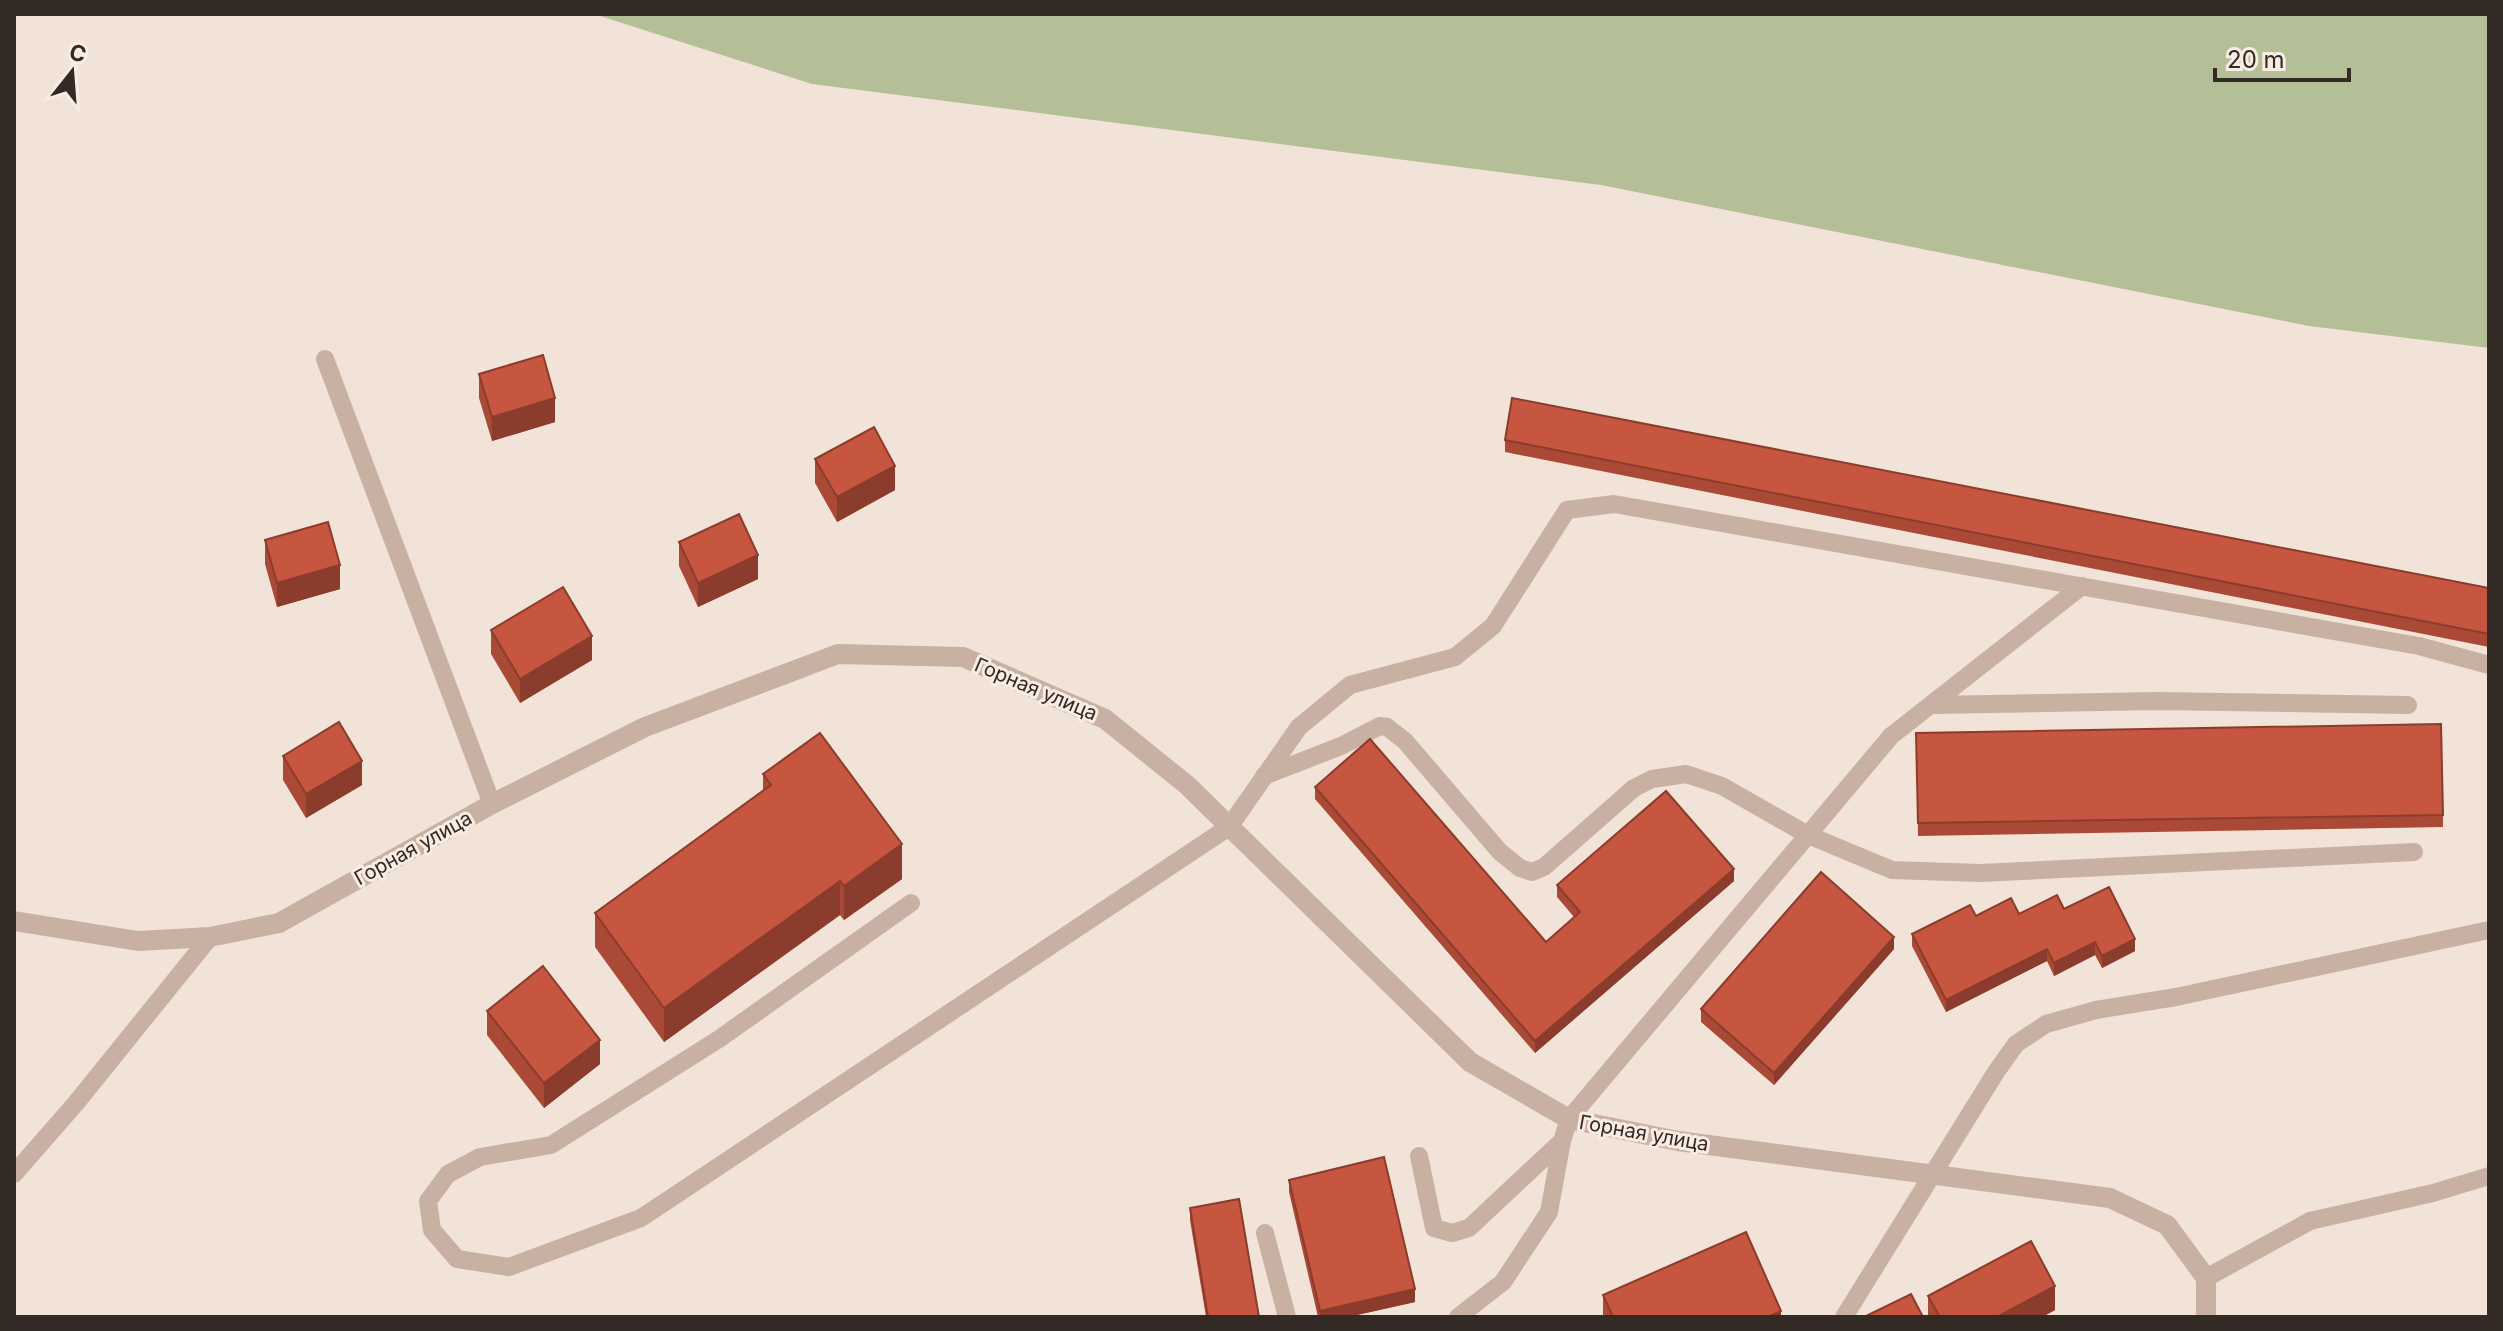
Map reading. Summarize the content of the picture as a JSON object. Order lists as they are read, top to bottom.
{
  "streets": {
    "street": ["Горная улица"]
  },
  "scale_bar": "20 m",
  "north": "top"
}
